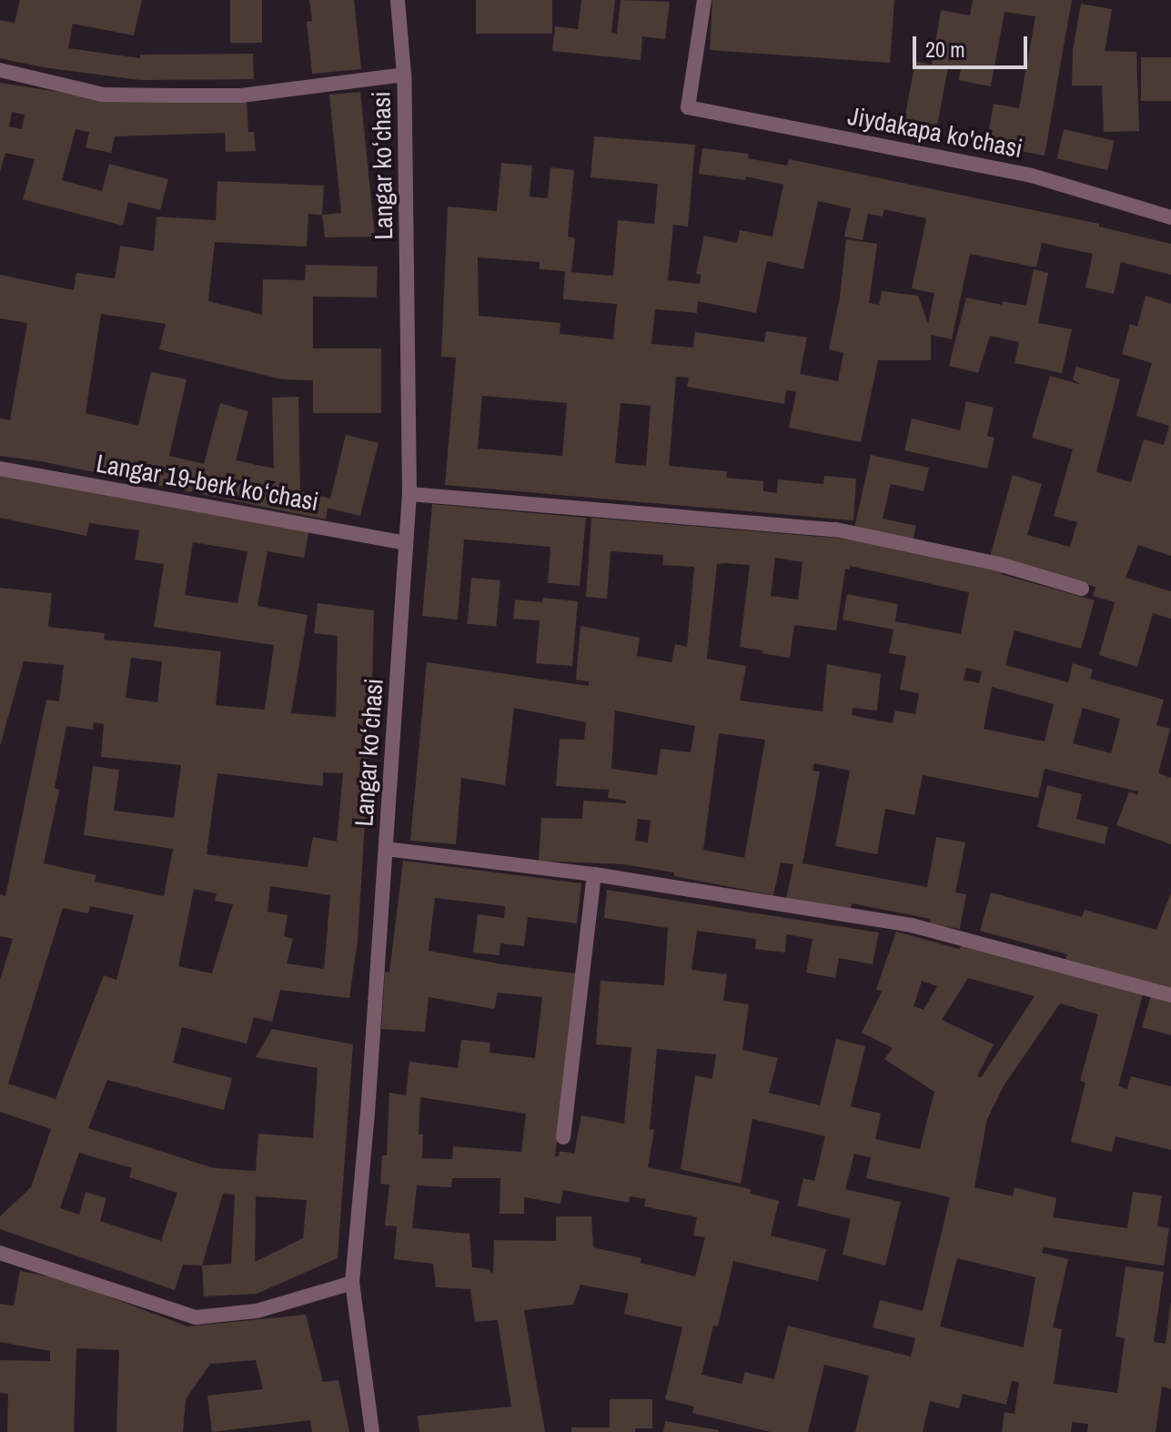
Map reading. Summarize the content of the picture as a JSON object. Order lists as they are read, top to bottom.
{
  "streets": {
    "street": ["Jiydakapa ko'chasi", "Langar koʻchasi", "Langar 19-berk koʻchasi"]
  },
  "crossings": [
    ["Langar koʻchasi", "Langar 19-berk koʻchasi"]
  ],
  "scale_bar": "20 m"
}
